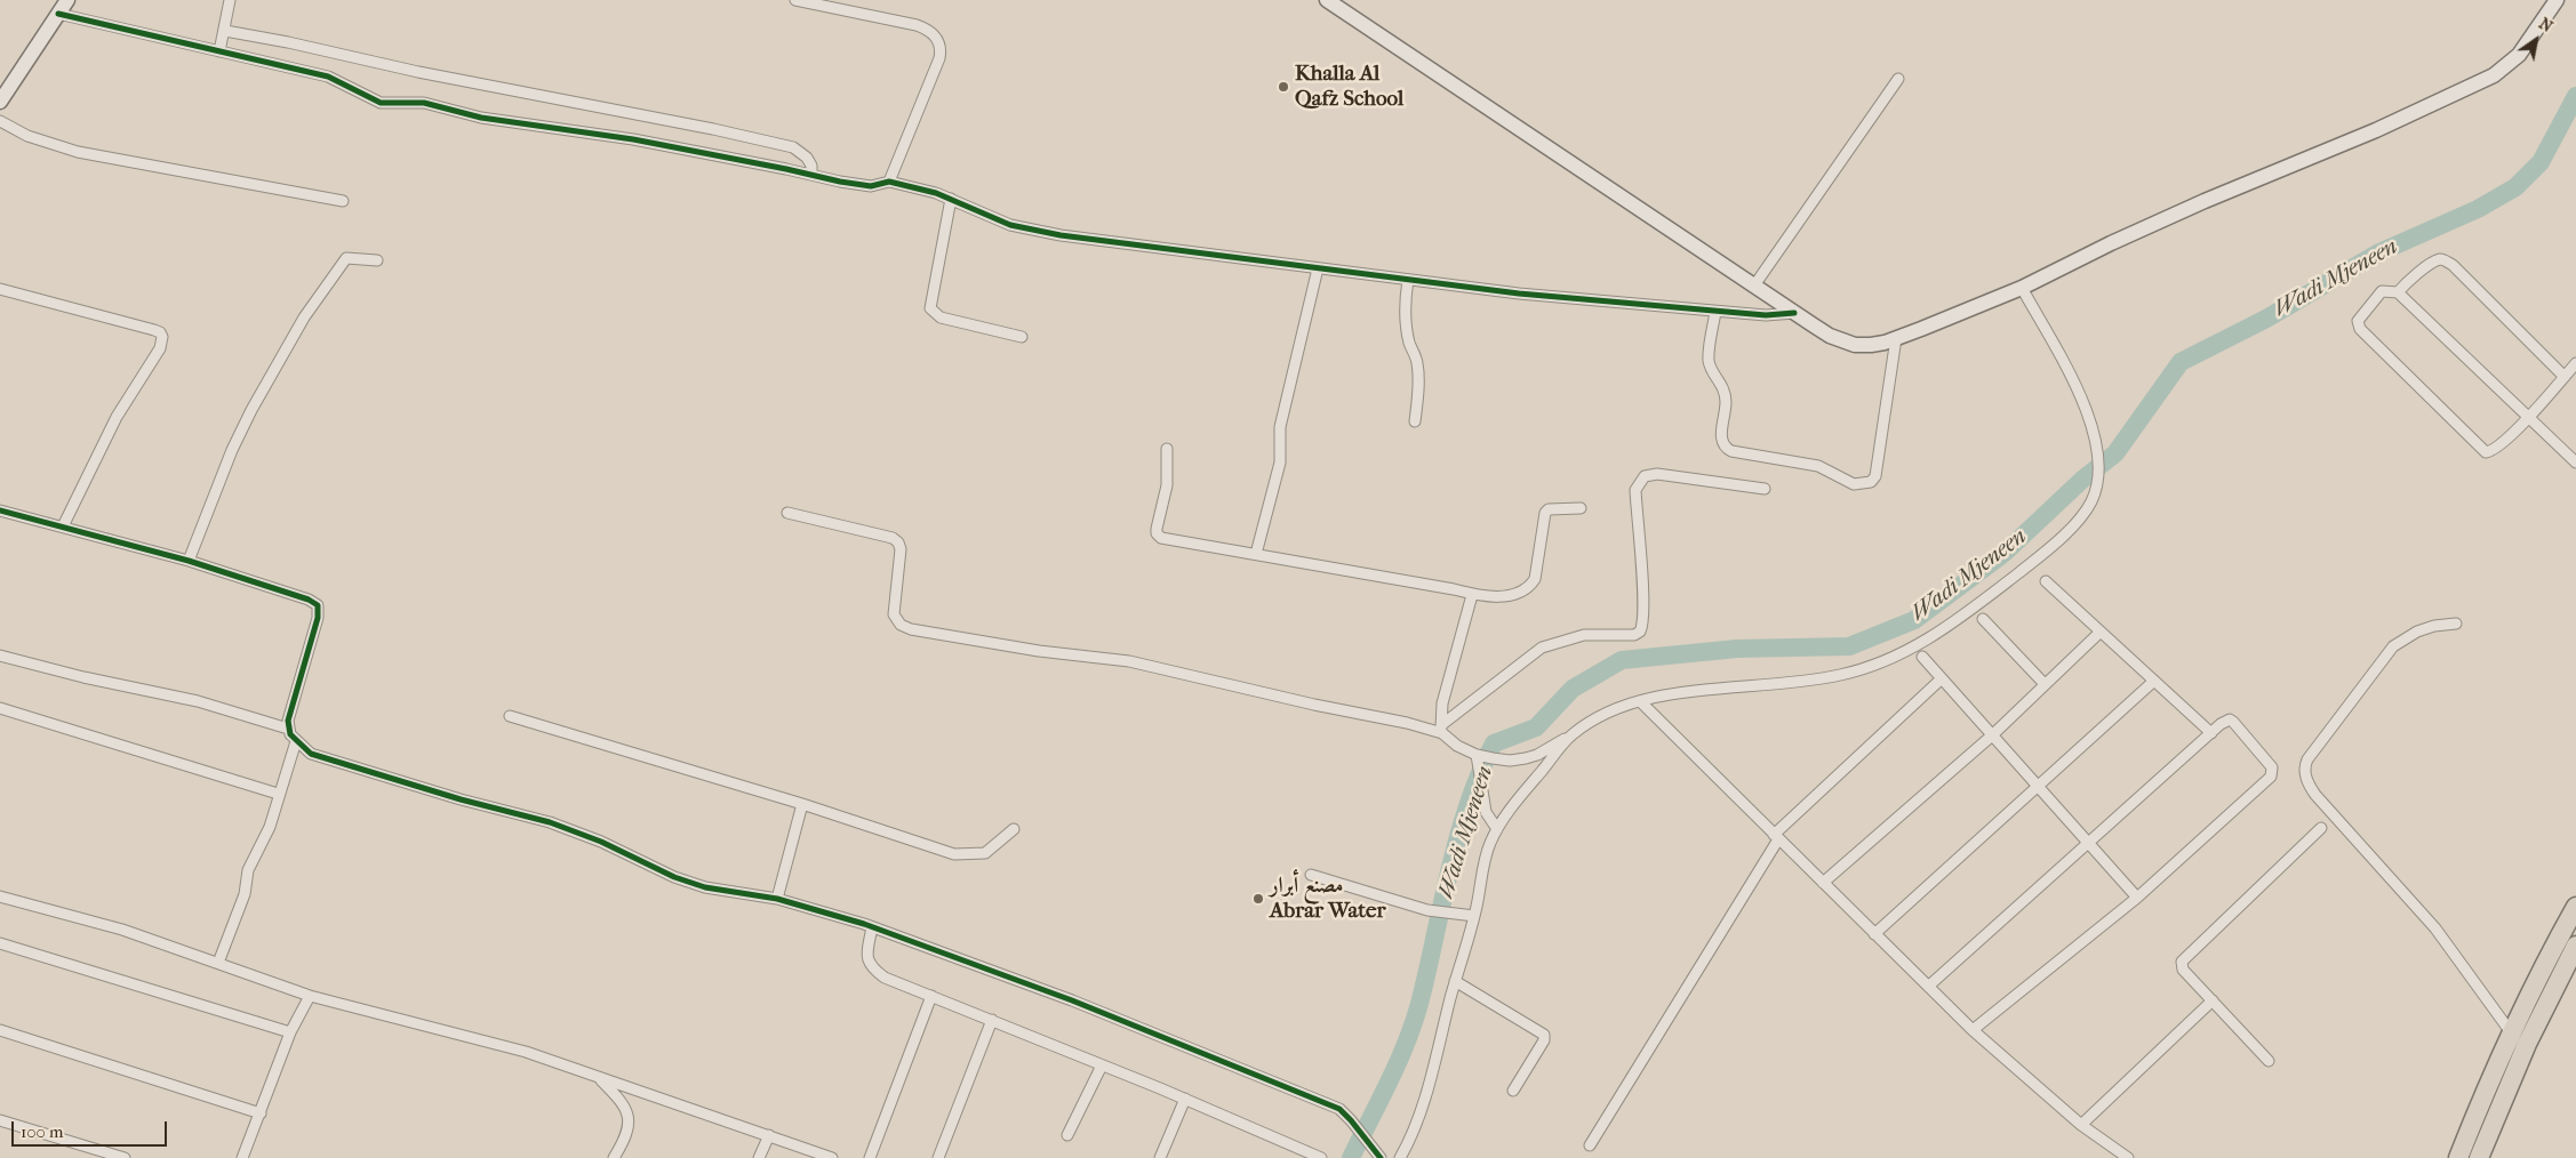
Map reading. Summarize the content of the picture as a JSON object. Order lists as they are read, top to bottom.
{
  "water": ["Wadi Mjeneen"],
  "places": ["Khalla Al Qafz School", "مصنع أبرار Abrar Water"],
  "scale_bar": "100 m",
  "north": "top right"
}
